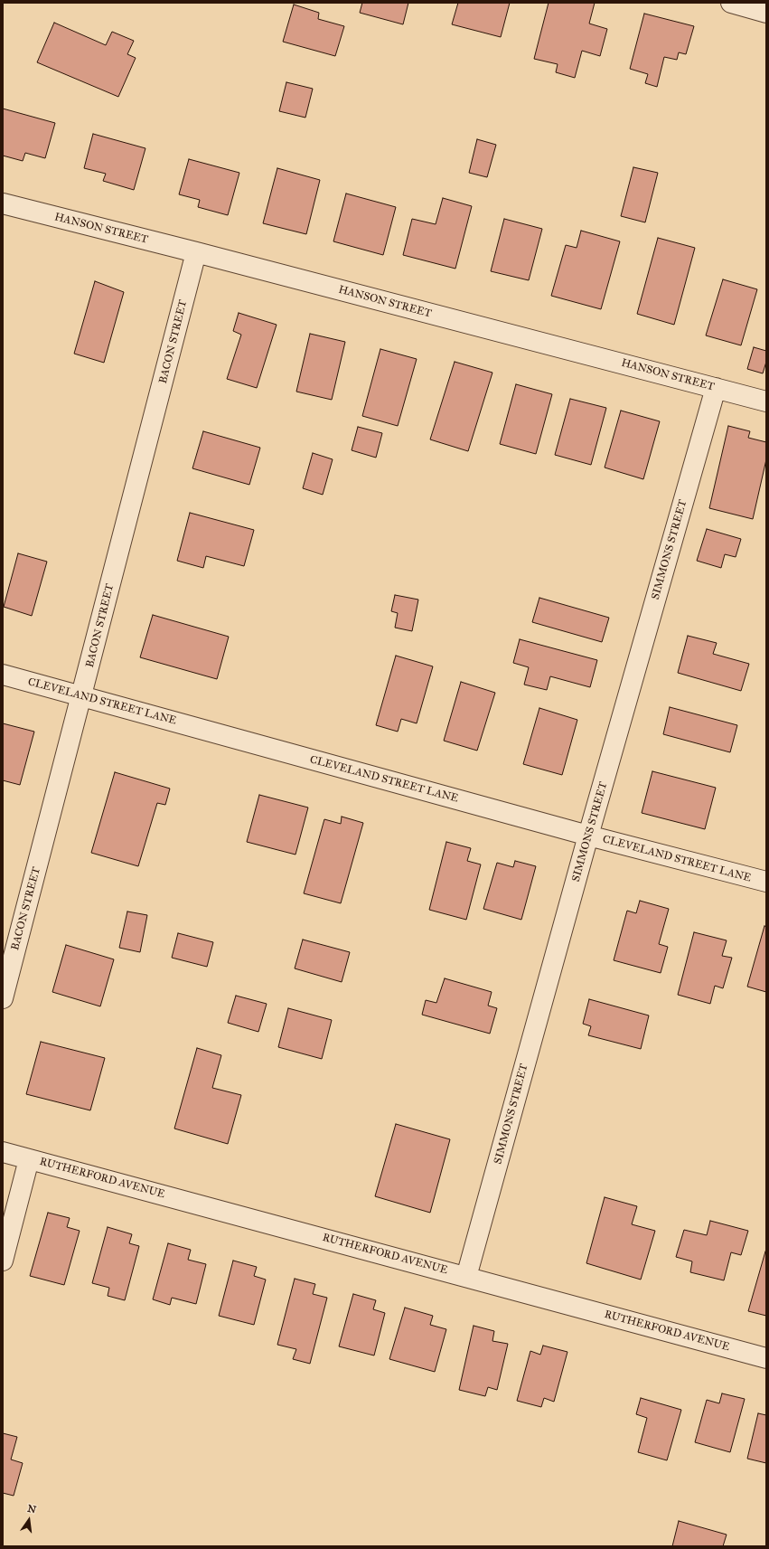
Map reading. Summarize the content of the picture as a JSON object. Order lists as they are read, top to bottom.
{
  "streets": {
    "street": [
      "HANSON STREET",
      "BACON STREET",
      "SIMMONS STREET",
      "CLEVELAND STREET LANE",
      "RUTHERFORD AVENUE"
    ]
  },
  "crossings": [
    ["HANSON STREET", "BACON STREET"],
    ["HANSON STREET", "SIMMONS STREET"],
    ["BACON STREET", "CLEVELAND STREET LANE"],
    ["SIMMONS STREET", "CLEVELAND STREET LANE"],
    ["SIMMONS STREET", "RUTHERFORD AVENUE"]
  ],
  "north": "top"
}
